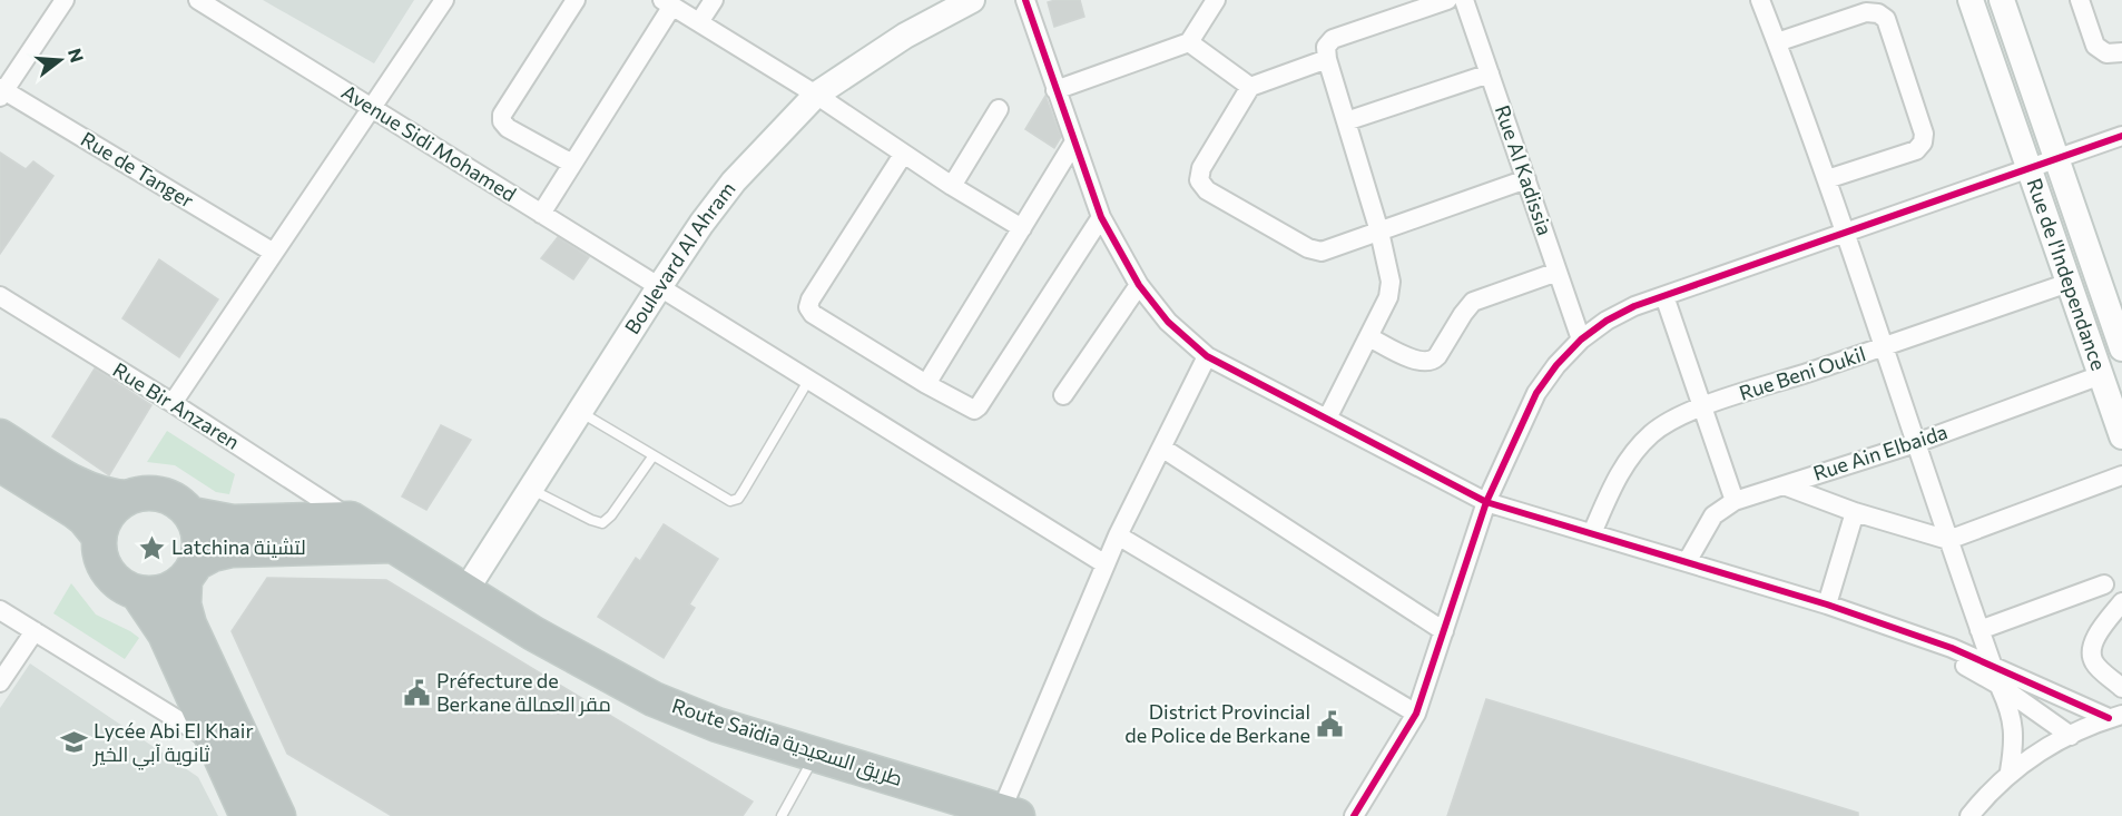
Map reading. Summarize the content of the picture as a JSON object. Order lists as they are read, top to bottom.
{
  "streets": {
    "highway": ["Route Saïdia طريق السعيدية"],
    "main road": ["Boulevard Al Ahram", "Rue de l'Independance"],
    "street": [
      "Avenue Sidi Mohamed",
      "Rue de Tanger",
      "Rue Al Kadissia",
      "Rue Beni Oukil",
      "Rue Bir Anzaren",
      "Rue Ain Elbaida"
    ]
  },
  "crossings": [
    ["Avenue Sidi Mohamed", "Boulevard Al Ahram"],
    ["Boulevard Al Ahram", "Route Saïdia طريق السعيدية"],
    ["Rue de l'Independance", "Rue Beni Oukil"],
    ["Rue de l'Independance", "Rue Ain Elbaida"],
    ["Rue Bir Anzaren", "Route Saïdia طريق السعيدية"]
  ],
  "places": {
    "place": ["Latchina لتشينة"],
    "public building": ["Préfecture de Berkane مقر العمالة", "District Provincial de Police de Berkane"],
    "school or university": ["Lycée Abi El Khair ثانوية آبي الخير"]
  },
  "north": "right"
}
